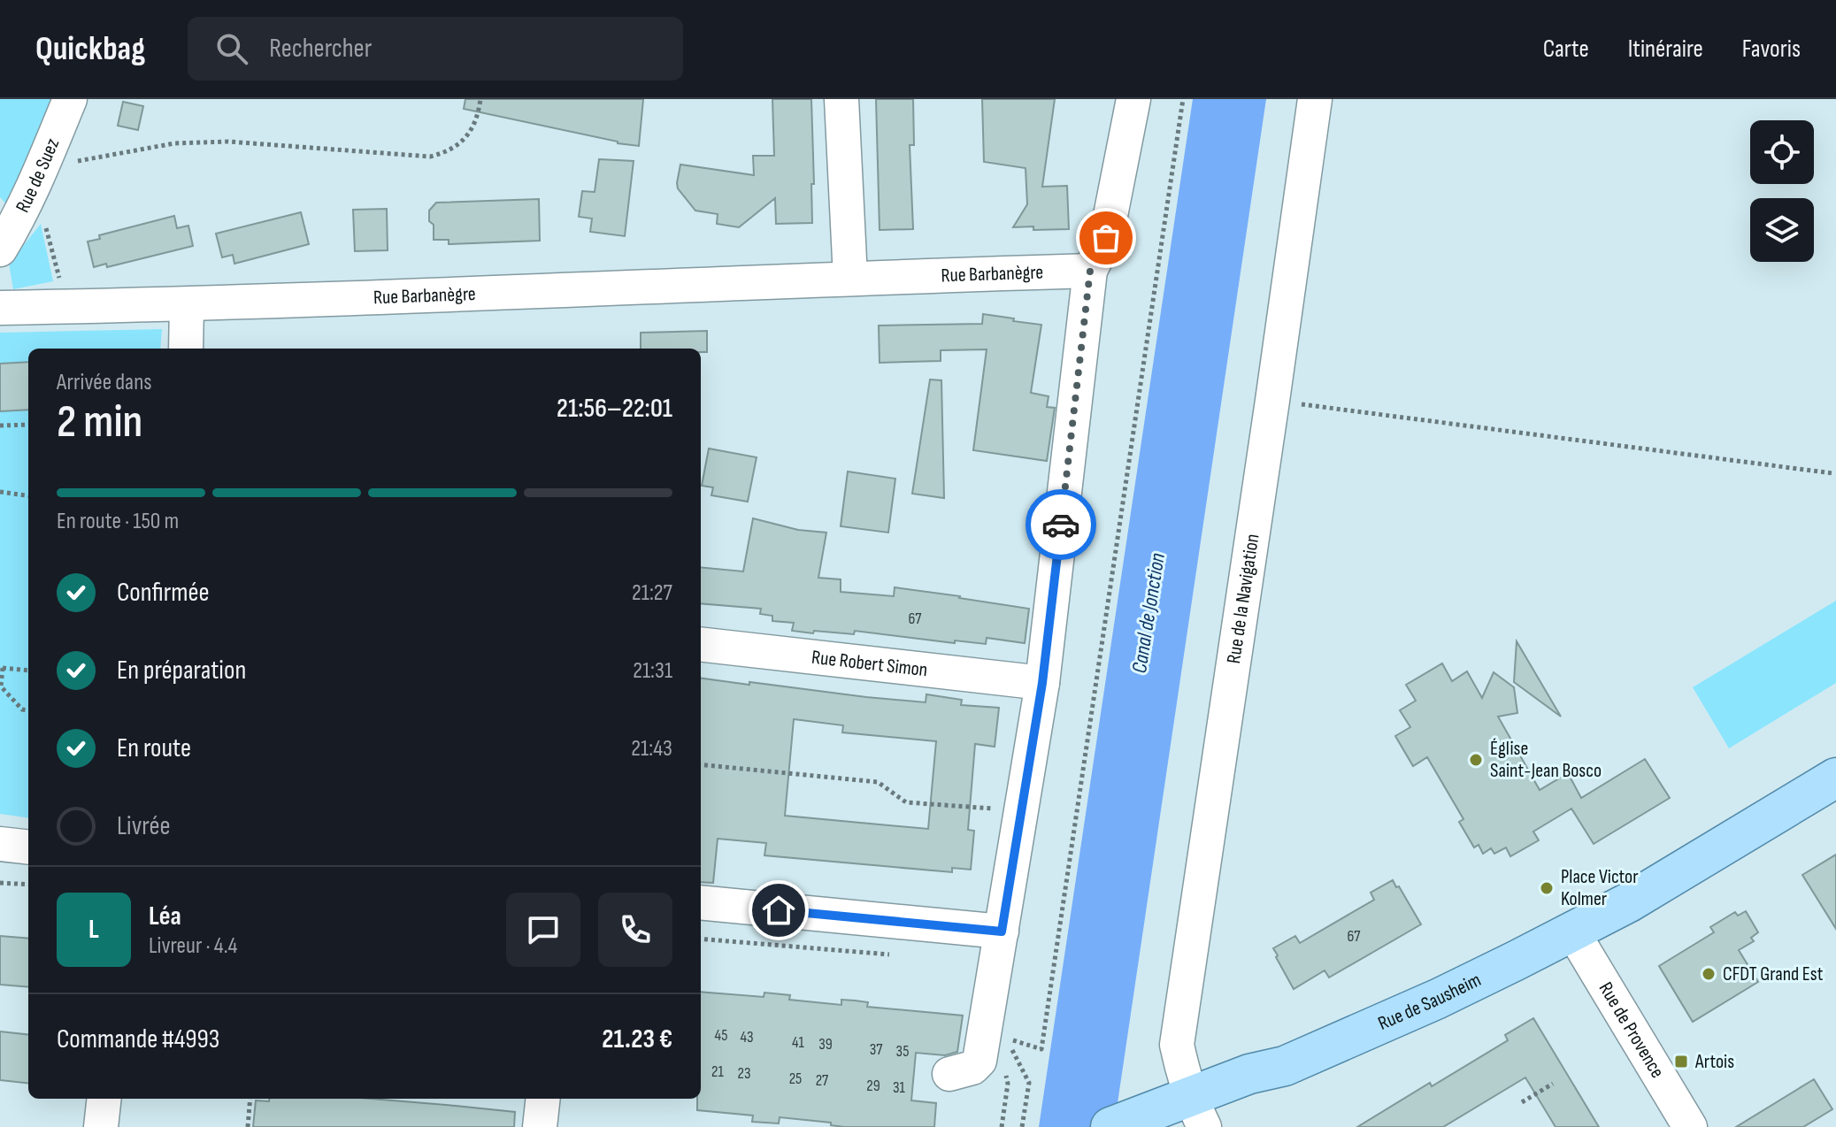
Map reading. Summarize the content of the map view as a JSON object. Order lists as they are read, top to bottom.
{
  "streets": {
    "main road": ["Rue de Sausheim"],
    "street": [
      "Rue de Suez",
      "Rue Barbanègre",
      "Rue de la Navigation",
      "Rue Robert Simon",
      "Rue de Provence"
    ]
  },
  "crossings": [
    ["Rue de la Navigation", "Rue de Sausheim"],
    ["Rue de Sausheim", "Rue de Provence"]
  ],
  "water": ["Canal de Jonction"],
  "places": {
    "other": ["Église Saint-Jean Bosco", "Place Victor Kolmer", "CFDT Grand Est"],
    "transit": ["Artois"]
  },
  "house_numbers": [
    "67",
    "67",
    "45",
    "43",
    "41",
    "39",
    "37",
    "35",
    "21",
    "23",
    "25",
    "27",
    "29",
    "31"
  ],
  "page": {
    "header": "Quickbag",
    "search": "Rechercher",
    "nav": ["Carte", "Itinéraire", "Favoris"],
    "heading": ["2 min", "Arrivée dans", "21:56–22:01"],
    "panel": [
      "Léa",
      "Livreur · 4.4",
      "Commande #4993",
      "21.23 €"
    ],
    "bar": "En route · 150 m",
    "list": [
      ["Confirmée", "21:27"],
      ["En préparation", "21:31"],
      ["En route", "21:43"],
      "Livrée"
    ],
    "round": "L"
  }
}
